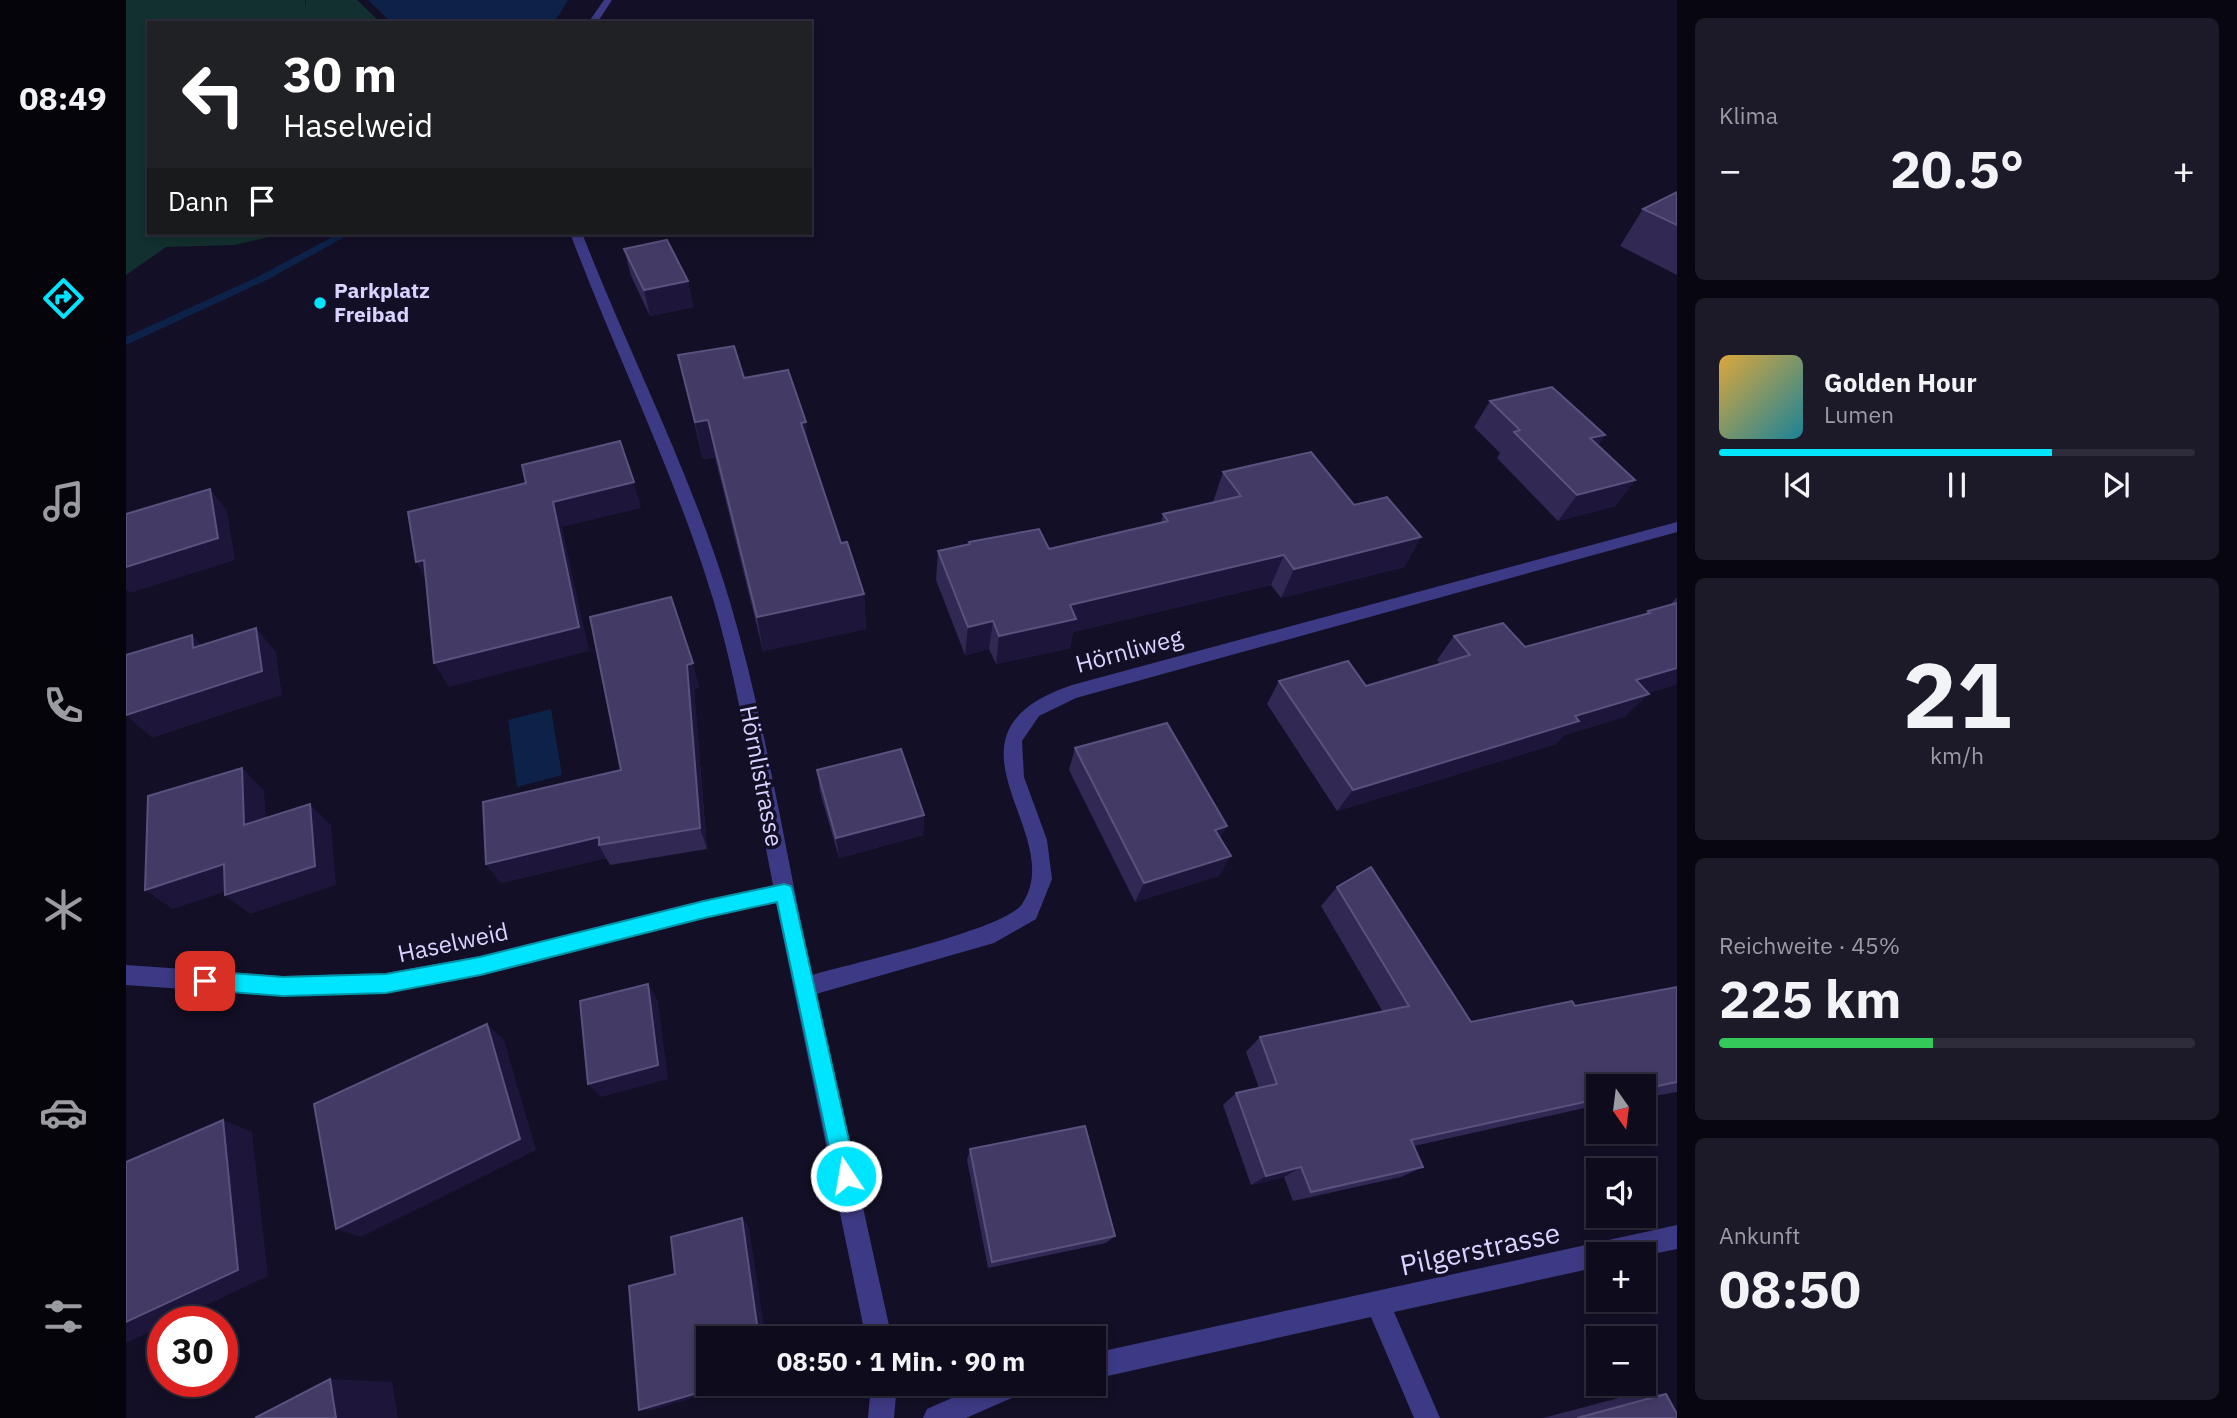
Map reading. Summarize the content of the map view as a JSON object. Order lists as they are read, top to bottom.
{
  "streets": {
    "street": [
      "Hörnliweg",
      "Hörnlistrasse",
      "Haselweid",
      "Pilgerstrasse"
    ]
  },
  "crossings": [
    ["Hörnliweg", "Hörnlistrasse"],
    ["Hörnlistrasse", "Haselweid"]
  ],
  "places": ["Parkplatz Freibad"],
  "north": "bottom",
  "page": {
    "tabs": "08:49",
    "tile": [
      "Klima",
      ["21", "km/h"],
      ["Reichweite · 45%", "225 km"],
      ["Ankunft", "08:50"]
    ],
    "turn": ["30 m", "Haselweid"],
    "heat": ["−", "20.5°", "+"],
    "then": "Dann",
    "song": ["Golden Hour", "Lumen"],
    "map_buttons": ["+", "−"],
    "limit": "30",
    "trip": "08:50 · 1 Min. · 90 m"
  }
}
